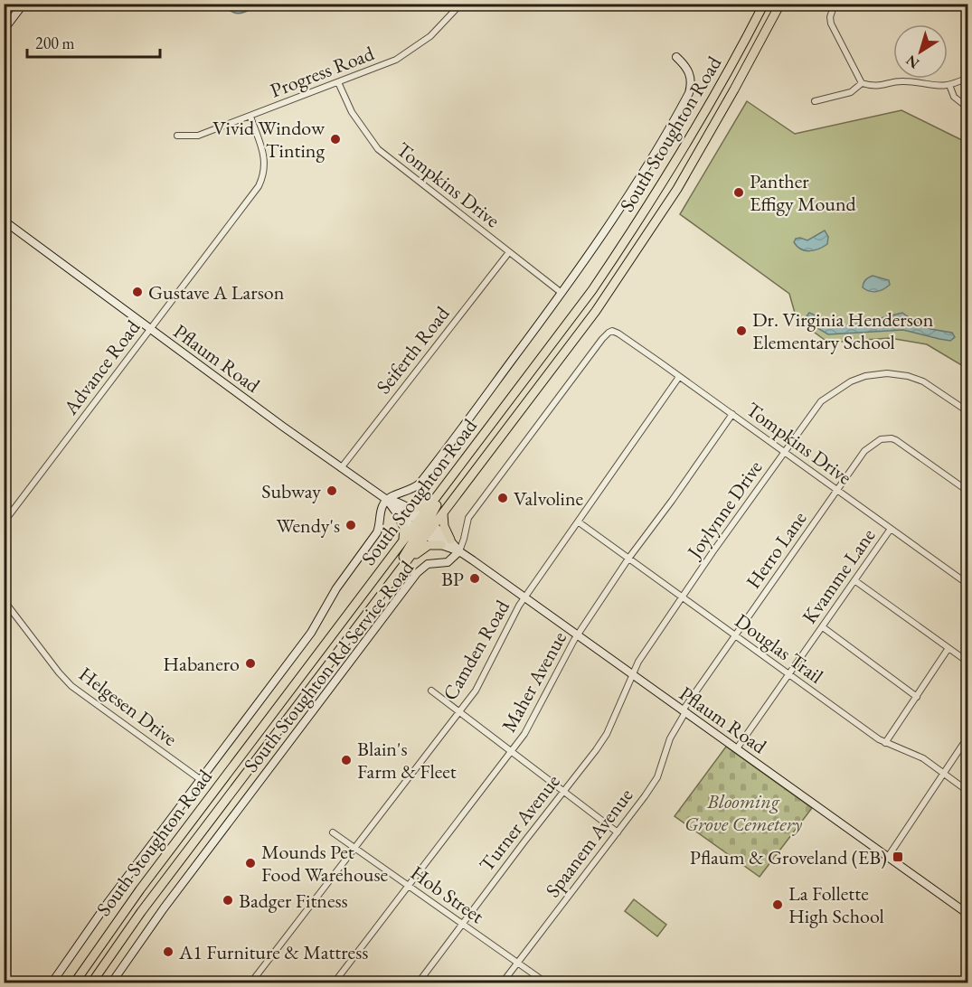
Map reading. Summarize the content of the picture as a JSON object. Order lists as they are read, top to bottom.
{
  "streets": {
    "main road": ["South Stoughton Road"],
    "street": [
      "Progress Road",
      "Tompkins Drive",
      "Seiferth Road",
      "Pflaum Road",
      "Advance Road",
      "Joylynne Drive",
      "Herro Lane",
      "Kvamme Lane",
      "Douglas Trail",
      "Camden Road",
      "South Stoughton Rd Service Road",
      "Maher Avenue",
      "Helgesen Drive",
      "Turner Avenue",
      "Spaanem Avenue",
      "Hob Street"
    ]
  },
  "crossings": [
    ["Progress Road", "Tompkins Drive"],
    ["Progress Road", "Advance Road"],
    ["South Stoughton Road", "Pflaum Road"],
    ["South Stoughton Road", "South Stoughton Rd Service Road"],
    ["South Stoughton Road", "Helgesen Drive"],
    ["Tompkins Drive", "Seiferth Road"],
    ["Tompkins Drive", "Pflaum Road"],
    ["Tompkins Drive", "Joylynne Drive"],
    ["Tompkins Drive", "Herro Lane"],
    ["Tompkins Drive", "Kvamme Lane"],
    ["Tompkins Drive", "Camden Road"],
    ["Tompkins Drive", "South Stoughton Rd Service Road"],
    ["Tompkins Drive", "Maher Avenue"],
    ["Seiferth Road", "Pflaum Road"],
    ["Pflaum Road", "Advance Road"],
    ["Pflaum Road", "Joylynne Drive"],
    ["Pflaum Road", "Herro Lane"],
    ["Pflaum Road", "Kvamme Lane"],
    ["Pflaum Road", "Camden Road"],
    ["Pflaum Road", "South Stoughton Rd Service Road"],
    ["Pflaum Road", "Maher Avenue"],
    ["Pflaum Road", "Turner Avenue"],
    ["Pflaum Road", "Spaanem Avenue"],
    ["Joylynne Drive", "Douglas Trail"],
    ["Joylynne Drive", "Turner Avenue"],
    ["Herro Lane", "Douglas Trail"],
    ["Herro Lane", "Spaanem Avenue"],
    ["Kvamme Lane", "Douglas Trail"],
    ["Douglas Trail", "Camden Road"],
    ["Douglas Trail", "Maher Avenue"],
    ["Camden Road", "Hob Street"],
    ["South Stoughton Rd Service Road", "Helgesen Drive"],
    ["Maher Avenue", "Hob Street"],
    ["Turner Avenue", "Hob Street"],
    ["Spaanem Avenue", "Hob Street"]
  ],
  "parks": ["Blooming Grove Cemetery"],
  "places": {
    "other": [
      "Vivid Window Tinting",
      "Panther Effigy Mound",
      "Gustave A Larson",
      "Dr. Virginia Henderson Elementary School",
      "Subway",
      "Valvoline",
      "Wendy's",
      "BP",
      "Habanero",
      "Blain's Farm & Fleet",
      "Mounds Pet Food Warehouse",
      "Badger Fitness",
      "La Follette High School",
      "A1 Furniture & Mattress"
    ],
    "transit": ["Pflaum & Groveland (EB)"]
  },
  "scale_bar": "200 m",
  "north": "bottom left"
}
